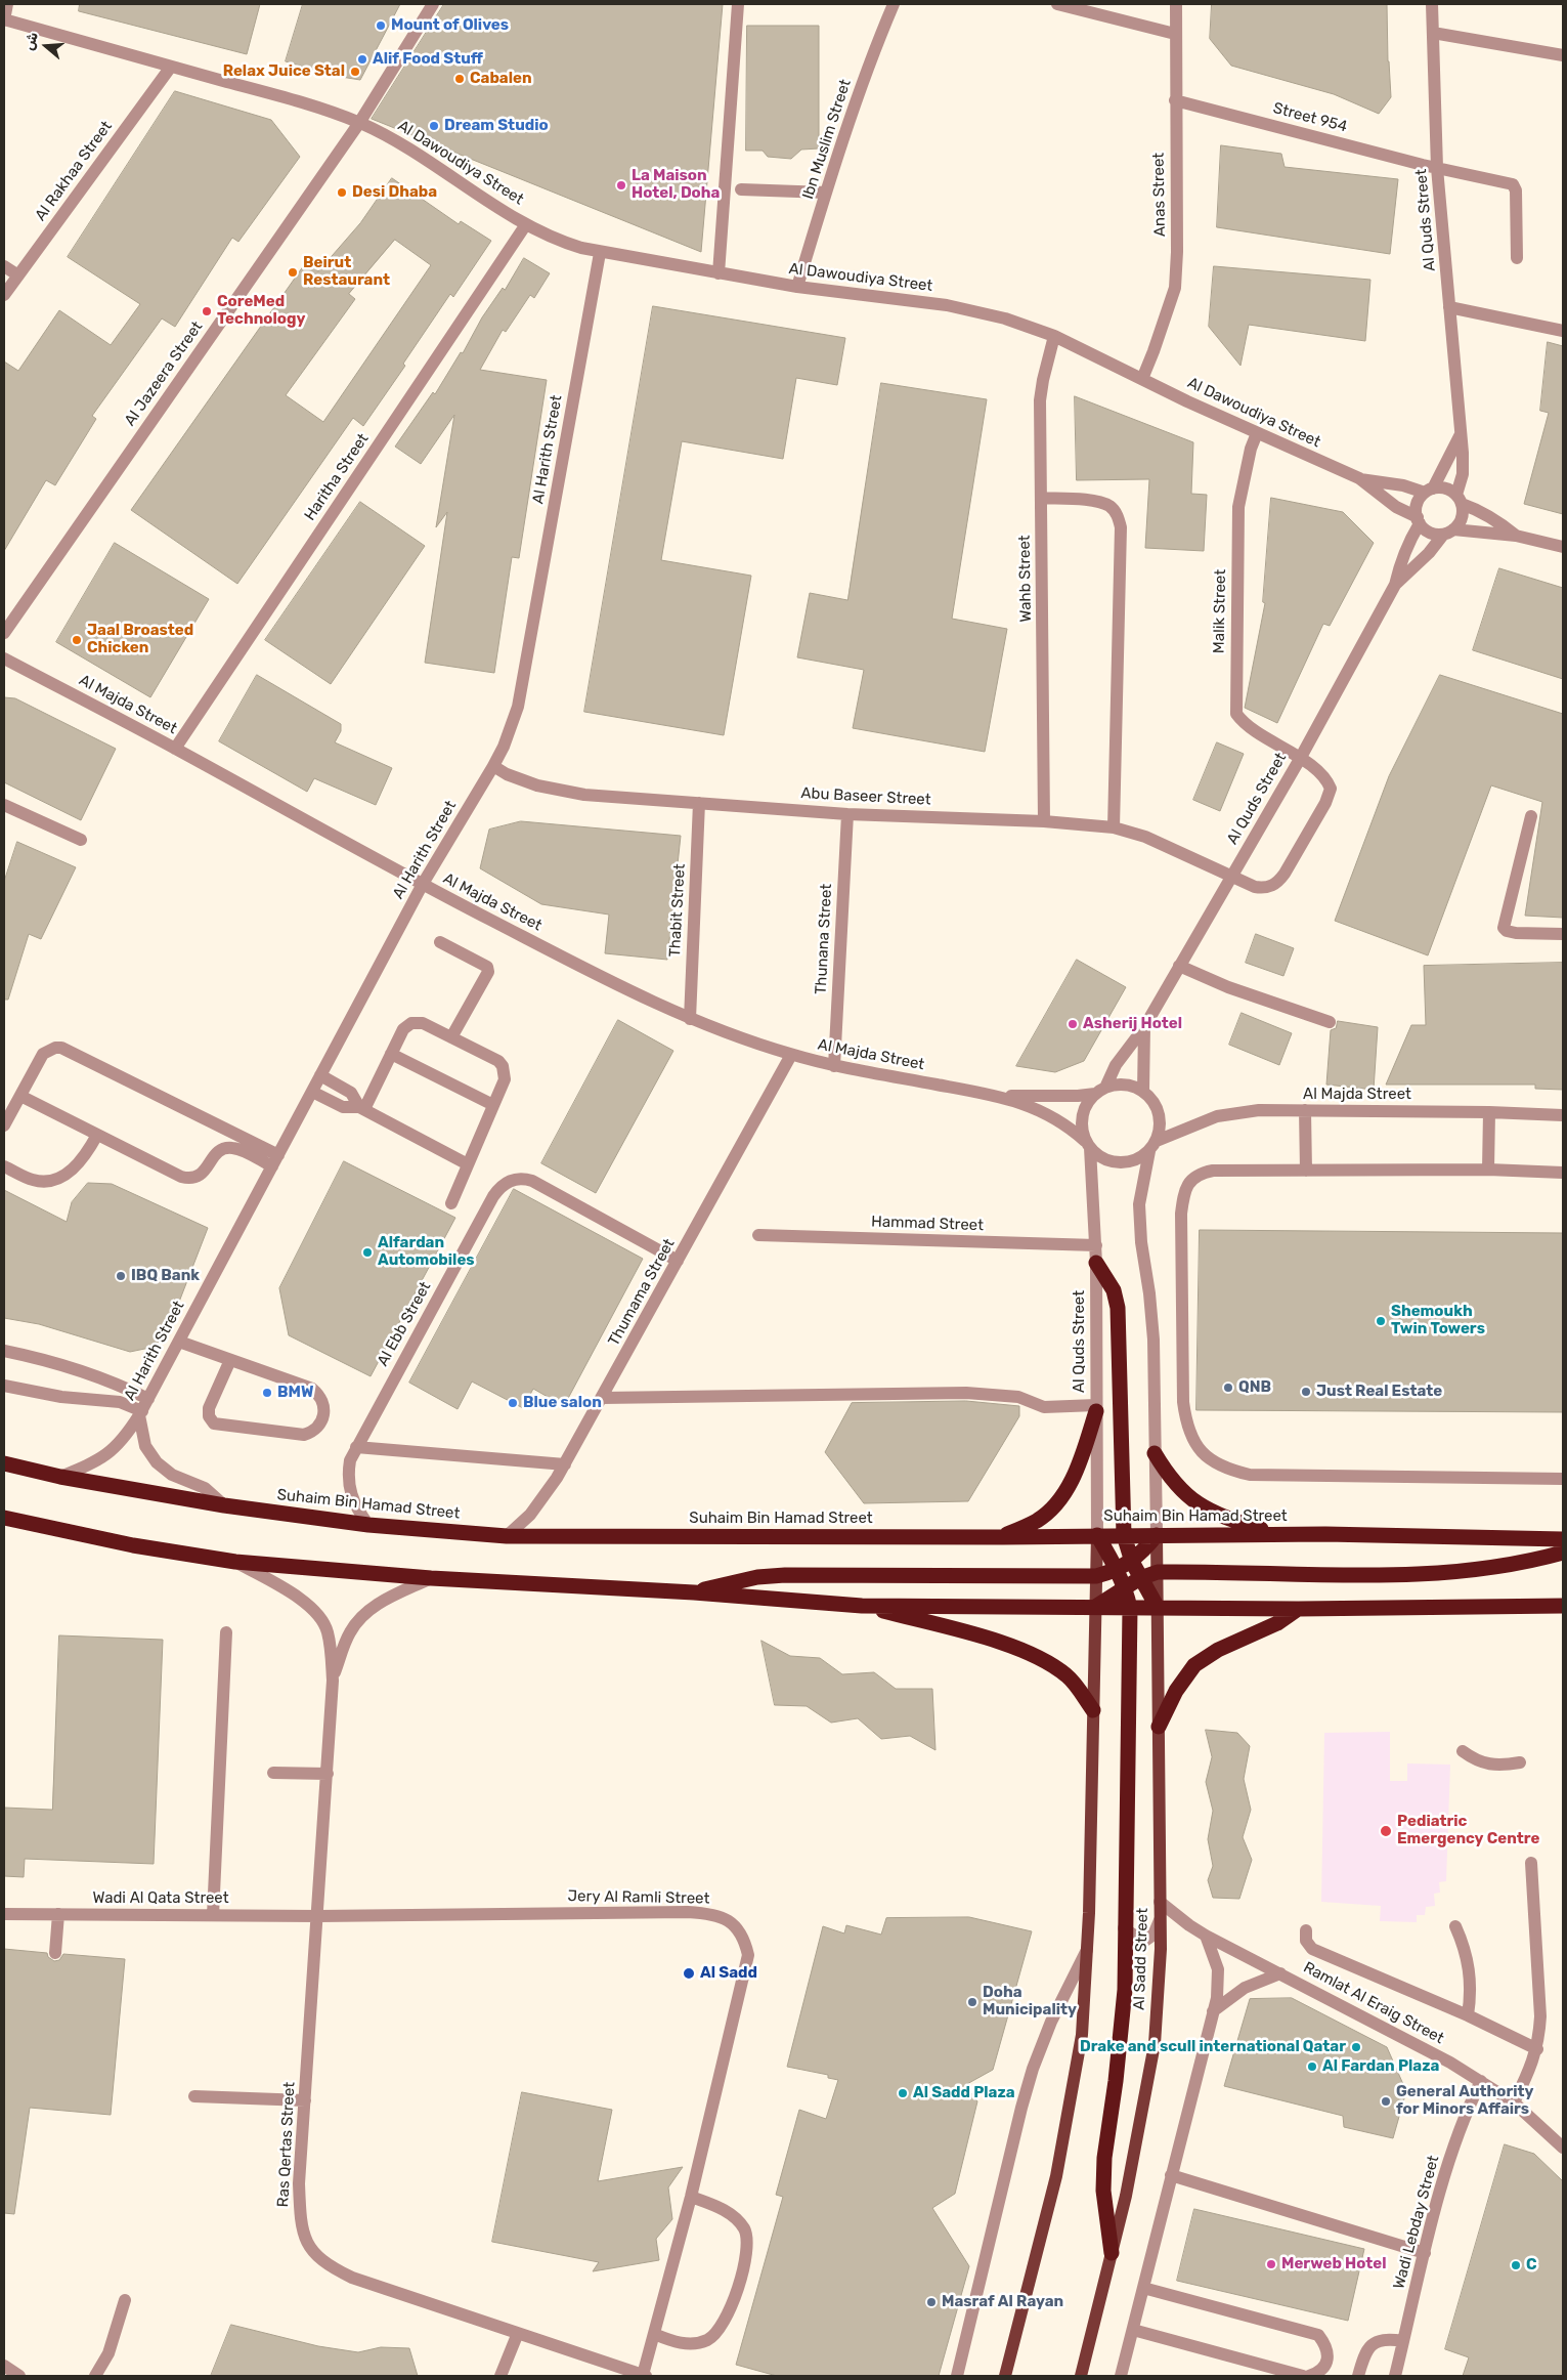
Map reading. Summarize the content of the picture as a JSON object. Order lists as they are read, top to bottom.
{
  "streets": {
    "highway": ["Suhaim Bin Hamad Street"],
    "main road": ["Al Sadd Street"],
    "street": [
      "Street 954",
      "Ibn Muslim Street",
      "Al Dawoudiya Street",
      "Al Rakhaa Street",
      "Anas Street",
      "Al Quds Street",
      "Al Jazeera Street",
      "Al Harith Street",
      "Haritha Street",
      "Wahb Street",
      "Malik Street",
      "Al Majda Street",
      "Abu Baseer Street",
      "Thabit Street",
      "Thunana Street",
      "Hammad Street",
      "Thumama Street",
      "Al Ebb Street",
      "Jery Al Ramli Street",
      "Wadi Al Qata Street",
      "Ramlat Al Eraig Street",
      "Ras Qertas Street",
      "Wadi Lebday Street"
    ]
  },
  "crossings": [
    ["Street 954", "Anas Street"],
    ["Street 954", "Al Quds Street"],
    ["Ibn Muslim Street", "Al Dawoudiya Street"],
    ["Al Dawoudiya Street", "Al Rakhaa Street"],
    ["Al Dawoudiya Street", "Anas Street"],
    ["Al Dawoudiya Street", "Al Quds Street"],
    ["Al Dawoudiya Street", "Al Jazeera Street"],
    ["Al Dawoudiya Street", "Al Harith Street"],
    ["Al Dawoudiya Street", "Haritha Street"],
    ["Al Dawoudiya Street", "Wahb Street"],
    ["Al Dawoudiya Street", "Malik Street"],
    ["Al Quds Street", "Malik Street"],
    ["Al Quds Street", "Al Majda Street"],
    ["Al Quds Street", "Abu Baseer Street"],
    ["Al Quds Street", "Hammad Street"],
    ["Al Quds Street", "Suhaim Bin Hamad Street"],
    ["Al Harith Street", "Al Majda Street"],
    ["Al Harith Street", "Abu Baseer Street"],
    ["Al Harith Street", "Suhaim Bin Hamad Street"],
    ["Haritha Street", "Al Majda Street"],
    ["Wahb Street", "Abu Baseer Street"],
    ["Malik Street", "Abu Baseer Street"],
    ["Al Majda Street", "Thabit Street"],
    ["Al Majda Street", "Thunana Street"],
    ["Al Majda Street", "Thumama Street"],
    ["Abu Baseer Street", "Thabit Street"],
    ["Abu Baseer Street", "Thunana Street"],
    ["Thumama Street", "Al Ebb Street"],
    ["Thumama Street", "Suhaim Bin Hamad Street"],
    ["Al Ebb Street", "Suhaim Bin Hamad Street"],
    ["Suhaim Bin Hamad Street", "Al Sadd Street"],
    ["Jery Al Ramli Street", "Wadi Al Qata Street"],
    ["Jery Al Ramli Street", "Ras Qertas Street"],
    ["Wadi Al Qata Street", "Ras Qertas Street"],
    ["Al Sadd Street", "Ramlat Al Eraig Street"],
    ["Ramlat Al Eraig Street", "Wadi Lebday Street"]
  ],
  "places": [
    "Mount of Olives",
    "Alif Food Stuff",
    "Relax Juice Stal",
    "Cabalen",
    "Dream Studio",
    "La Maison Hotel, Doha",
    "Desi Dhaba",
    "Beirut Restaurant",
    "CoreMed Technology",
    "Jaal Broasted Chicken",
    "Asherij Hotel",
    "Alfardan Automobiles",
    "IBQ Bank",
    "Shemoukh Twin Towers",
    "QNB",
    "Just Real Estate",
    "BMW",
    "Blue salon",
    "Pediatric Emergency Centre",
    "Al Sadd",
    "Doha Municipality",
    "Drake and scull international Qatar",
    "Al Fardan Plaza",
    "Al Sadd Plaza",
    "General Authority for Minors Affairs",
    "Merweb Hotel",
    "C",
    "Masraf Al Rayan"
  ],
  "north": "left"
}
